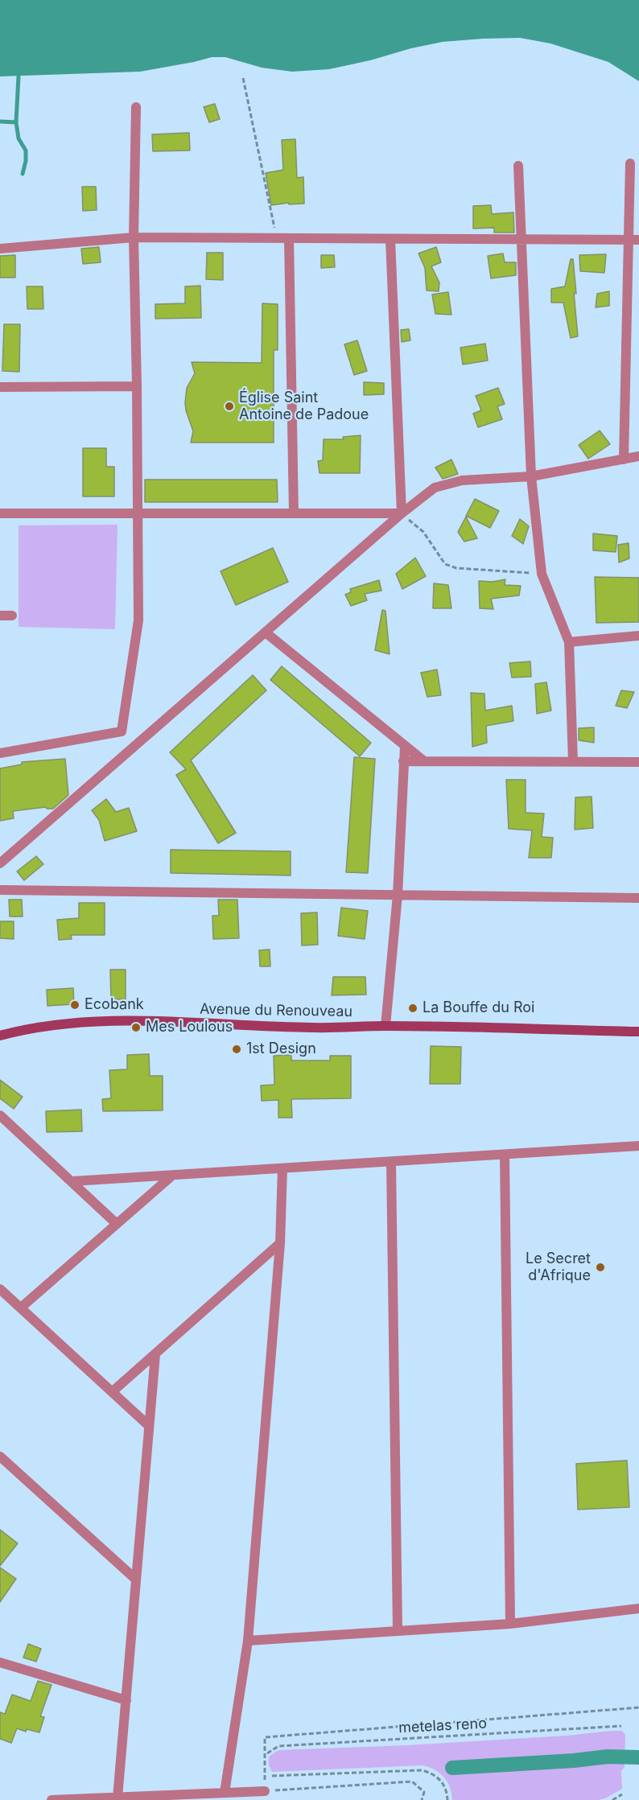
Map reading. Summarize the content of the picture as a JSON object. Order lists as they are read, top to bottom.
{
  "streets": {
    "main road": ["Avenue du Renouveau"],
    "path": ["metelas reno"]
  },
  "places": [
    "Église Saint Antoine de Padoue",
    "Ecobank",
    "La Bouffe du Roi",
    "Mes Loulous",
    "1st Design",
    "Le Secret d'Afrique"
  ]
}
